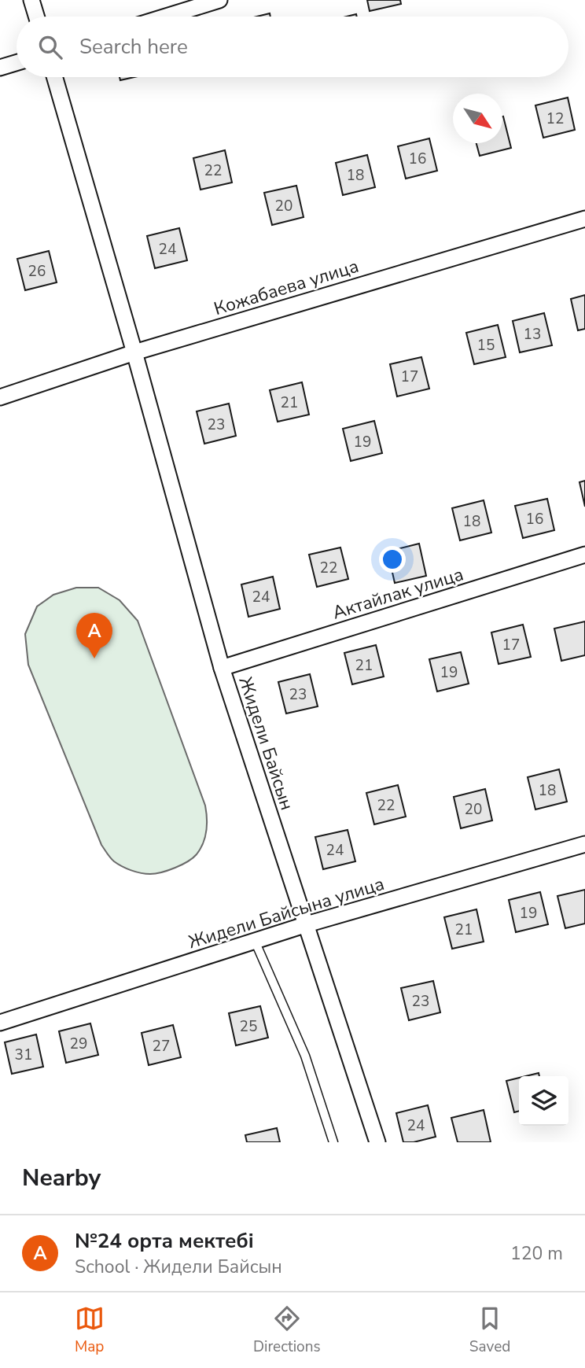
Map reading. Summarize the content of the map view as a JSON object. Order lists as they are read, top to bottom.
{
  "streets": {
    "street": [
      "Кожабаева улица",
      "Актайлак улица",
      "Жидели Байсын",
      "Жидели Байсына улица"
    ]
  },
  "crossings": [
    ["Кожабаева улица", "Жидели Байсын"],
    ["Актайлак улица", "Жидели Байсын"],
    ["Жидели Байсын", "Жидели Байсына улица"]
  ],
  "house_numbers": [
    "12",
    "16",
    "22",
    "18",
    "20",
    "24",
    "26",
    "13",
    "15",
    "17",
    "21",
    "23",
    "19",
    "16",
    "18",
    "22",
    "24",
    "17",
    "21",
    "19",
    "23",
    "18",
    "22",
    "20",
    "24",
    "19",
    "21",
    "23",
    "25",
    "29",
    "27",
    "31",
    "24"
  ],
  "north": "bottom right",
  "page": {
    "search": "Search here",
    "pins": "A",
    "heading": "Nearby",
    "list": [
      {
        "mark": "A",
        "name": "№24 орта мектебі",
        "note": "School · Жидели Байсын",
        "value": "120 m"
      }
    ],
    "nav": ["Map", "Directions", "Saved"]
  }
}
